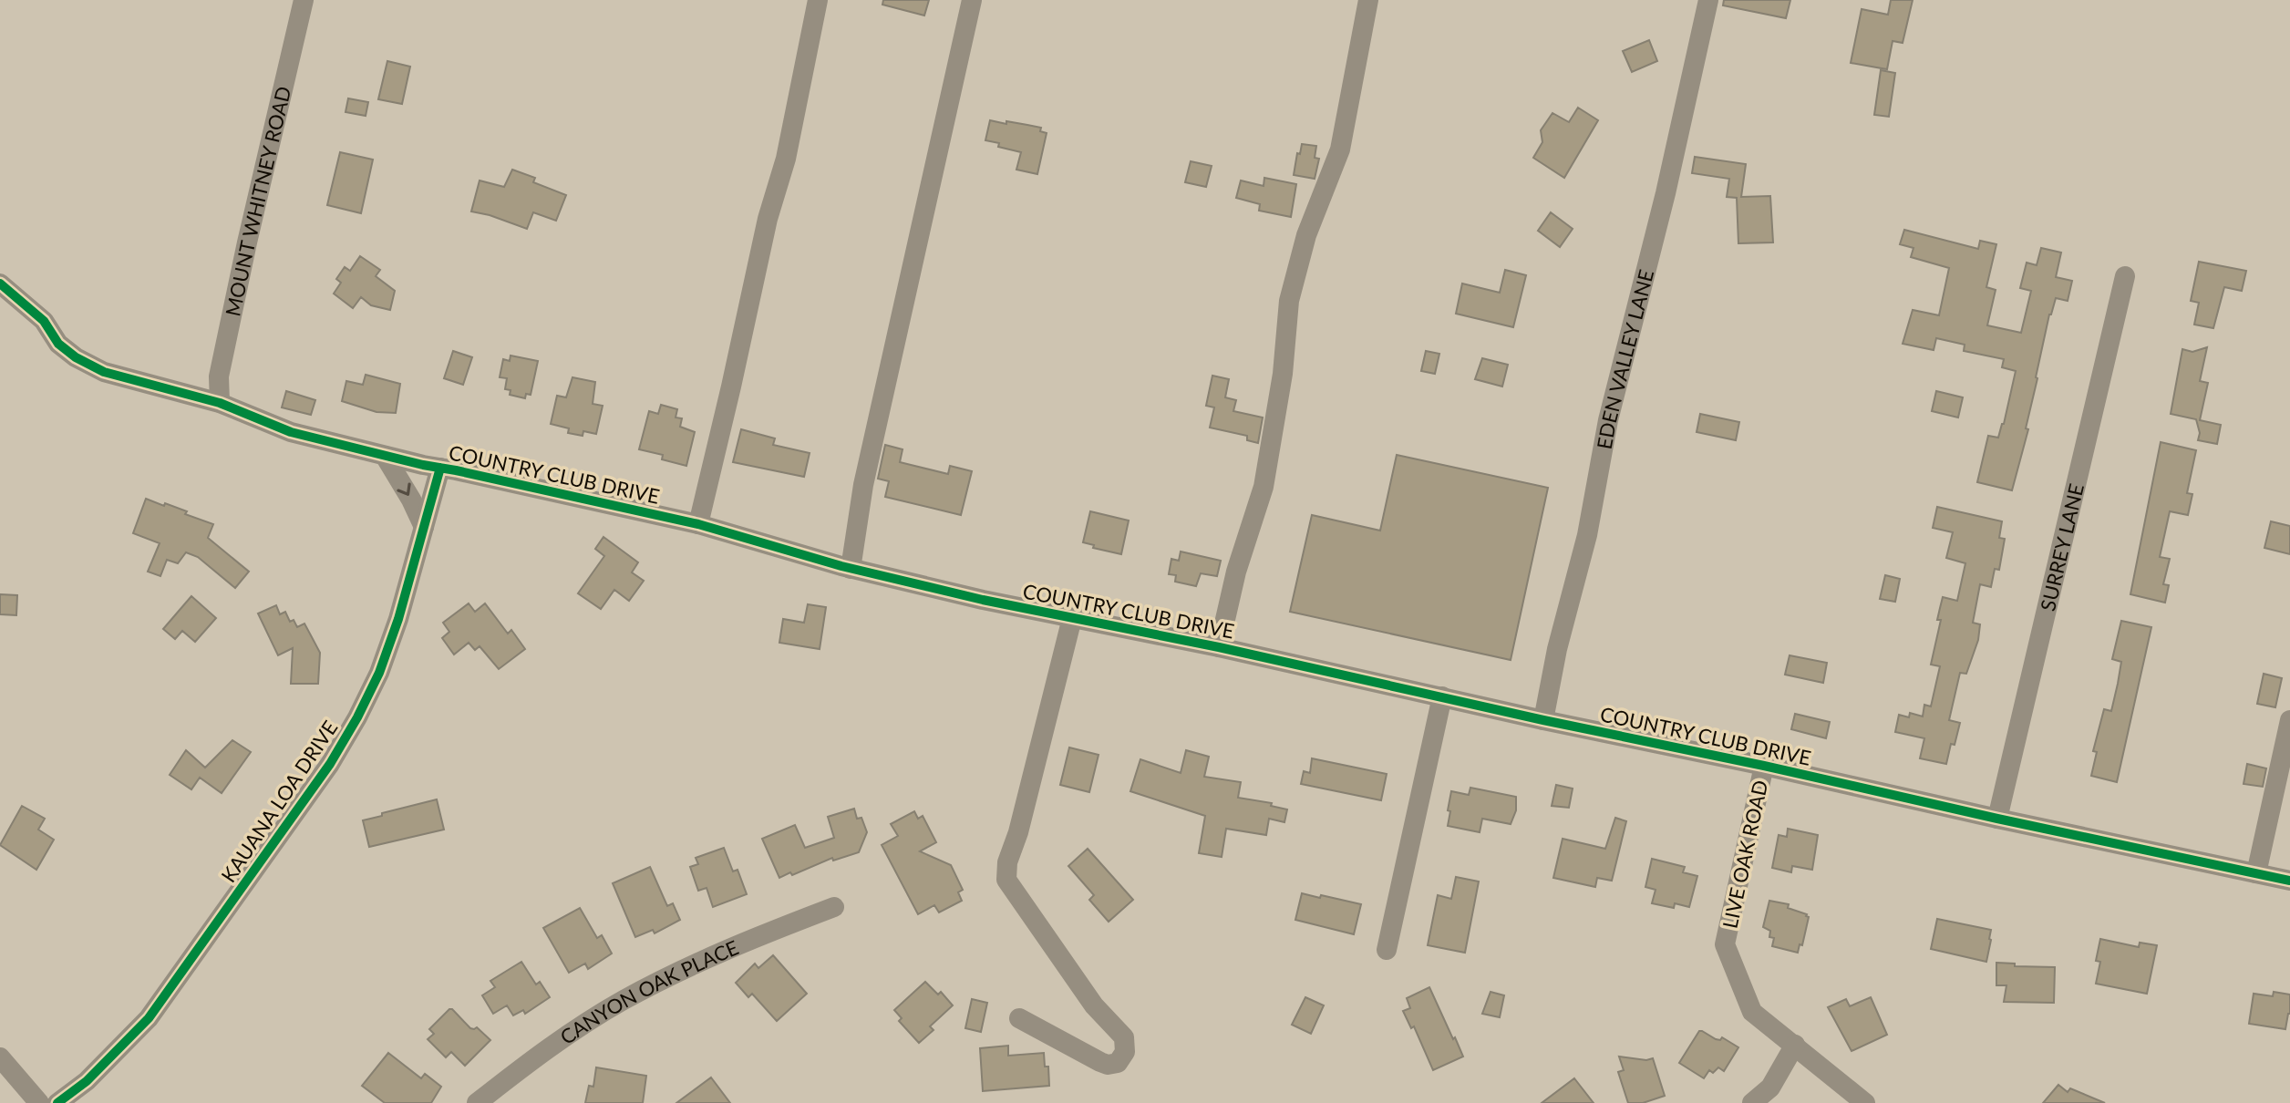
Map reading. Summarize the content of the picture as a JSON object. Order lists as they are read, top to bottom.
{
  "streets": {
    "street": [
      "MOUNT WHITNEY ROAD",
      "EDEN VALLEY LANE",
      "COUNTRY CLUB DRIVE",
      "SURREY LANE",
      "KAUANA LOA DRIVE",
      "LIVE OAK ROAD",
      "CANYON OAK PLACE"
    ]
  },
  "crossings": [
    ["MOUNT WHITNEY ROAD", "COUNTRY CLUB DRIVE"],
    ["EDEN VALLEY LANE", "COUNTRY CLUB DRIVE"],
    ["COUNTRY CLUB DRIVE", "SURREY LANE"],
    ["COUNTRY CLUB DRIVE", "KAUANA LOA DRIVE"],
    ["COUNTRY CLUB DRIVE", "LIVE OAK ROAD"]
  ]
}
